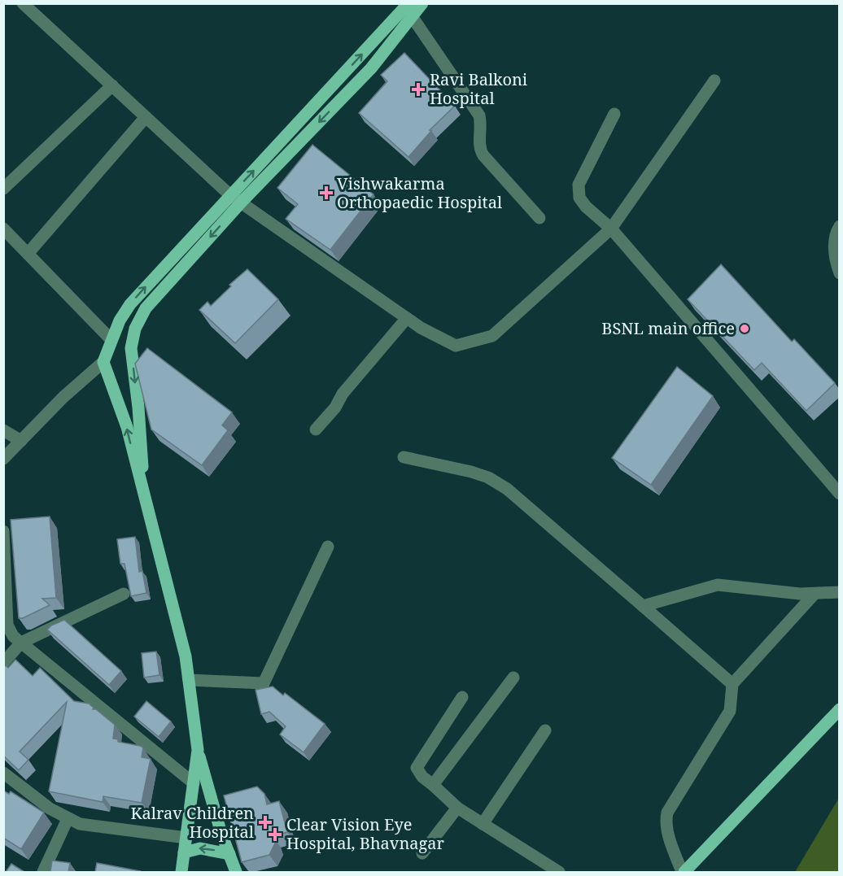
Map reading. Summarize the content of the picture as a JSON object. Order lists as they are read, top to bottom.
{
  "places": {
    "health": [
      "Ravi Balkoni Hospital",
      "Vishwakarma Orthopaedic Hospital",
      "Kalrav Children Hospital",
      "Clear Vision Eye Hospital, Bhavnagar"
    ],
    "other": ["BSNL main office"]
  }
}
